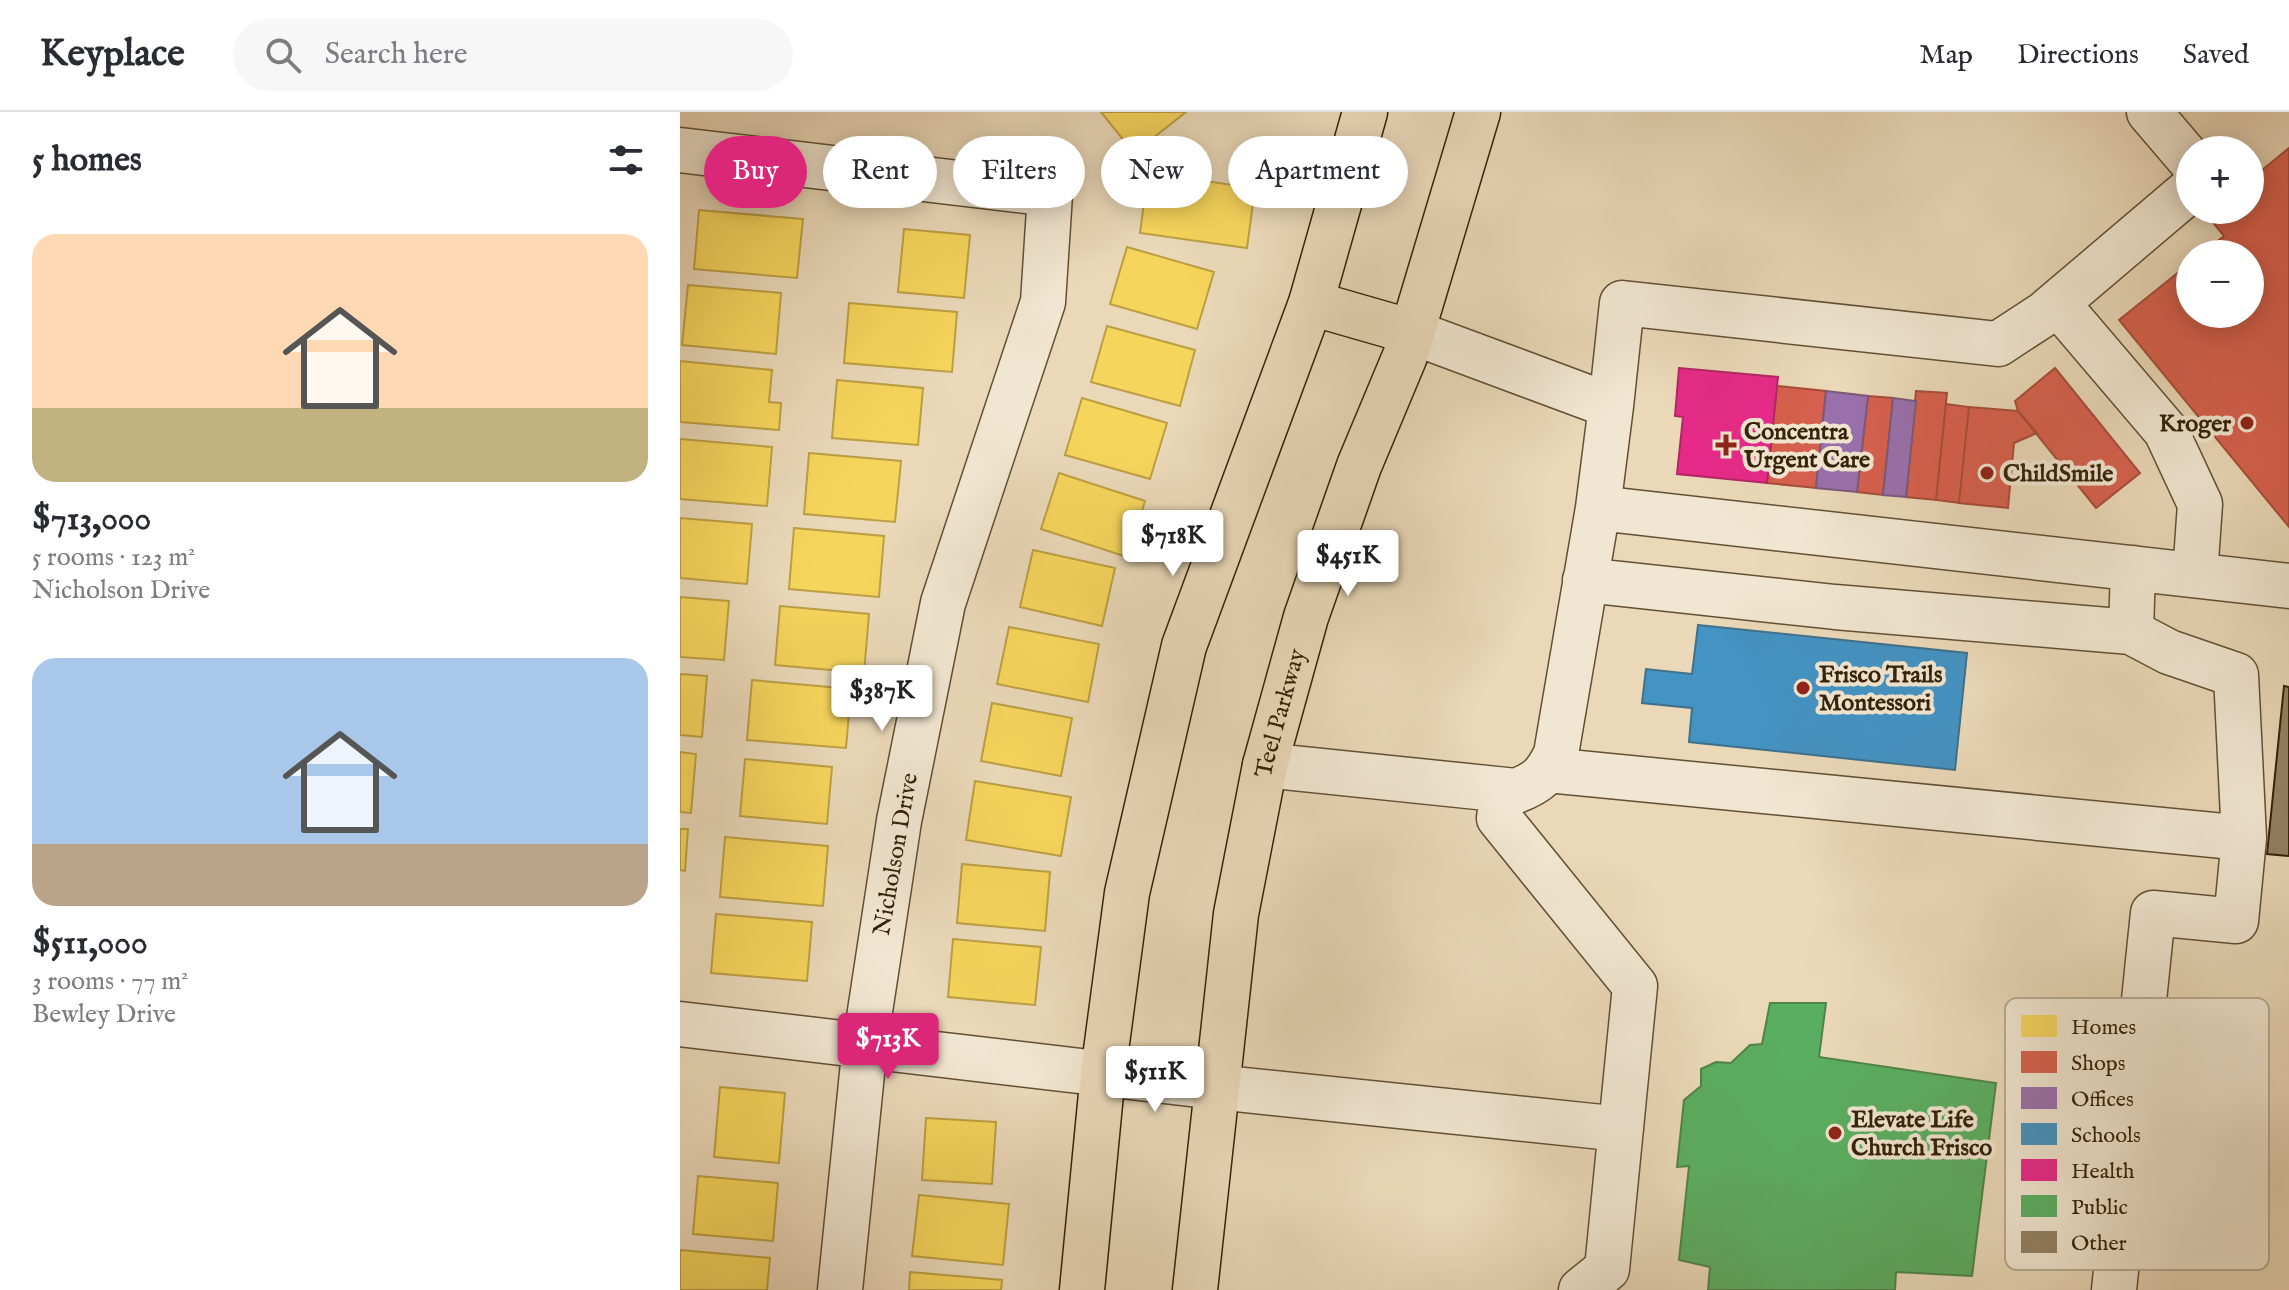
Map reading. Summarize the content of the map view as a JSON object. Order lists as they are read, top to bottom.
{
  "streets": {
    "main road": ["Teel Parkway"],
    "street": ["Nicholson Drive"]
  },
  "places": {
    "other": [
      "Kroger",
      "ChildSmile",
      "Frisco Trails Montessori",
      "Elevate Life Church Frisco"
    ],
    "health": ["Concentra Urgent Care"]
  },
  "legend": [
    "Homes",
    "Shops",
    "Offices",
    "Schools",
    "Health",
    "Public",
    "Other"
  ],
  "page": {
    "header": "Keyplace",
    "search": "Search here",
    "nav": ["Map", "Directions", "Saved"],
    "heading": "5 homes",
    "map_buttons": ["+", "−"],
    "chip": [
      "Buy",
      "Rent",
      "Filters",
      "New",
      "Apartment"
    ],
    "list": [
      {
        "name": "$713,000",
        "note": "5 rooms · 123 m² · Nicholson Drive"
      },
      {
        "name": "$511,000",
        "note": "3 rooms · 77 m² · Bewley Drive"
      }
    ],
    "price": [
      "$718K",
      "$451K",
      "$387K",
      "$713K",
      "$511K"
    ]
  }
}
